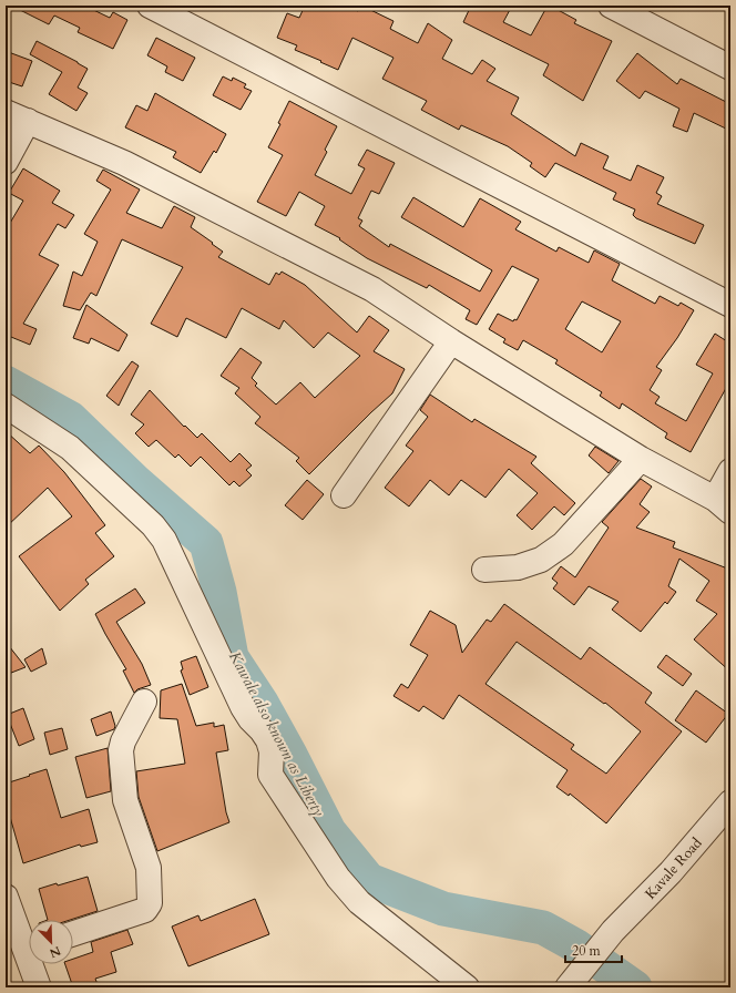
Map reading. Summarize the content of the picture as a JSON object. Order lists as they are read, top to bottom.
{
  "streets": {
    "street": ["Kavale Road"]
  },
  "water": ["Kawale also known as Liberty"],
  "scale_bar": "20 m",
  "north": "bottom right"
}
